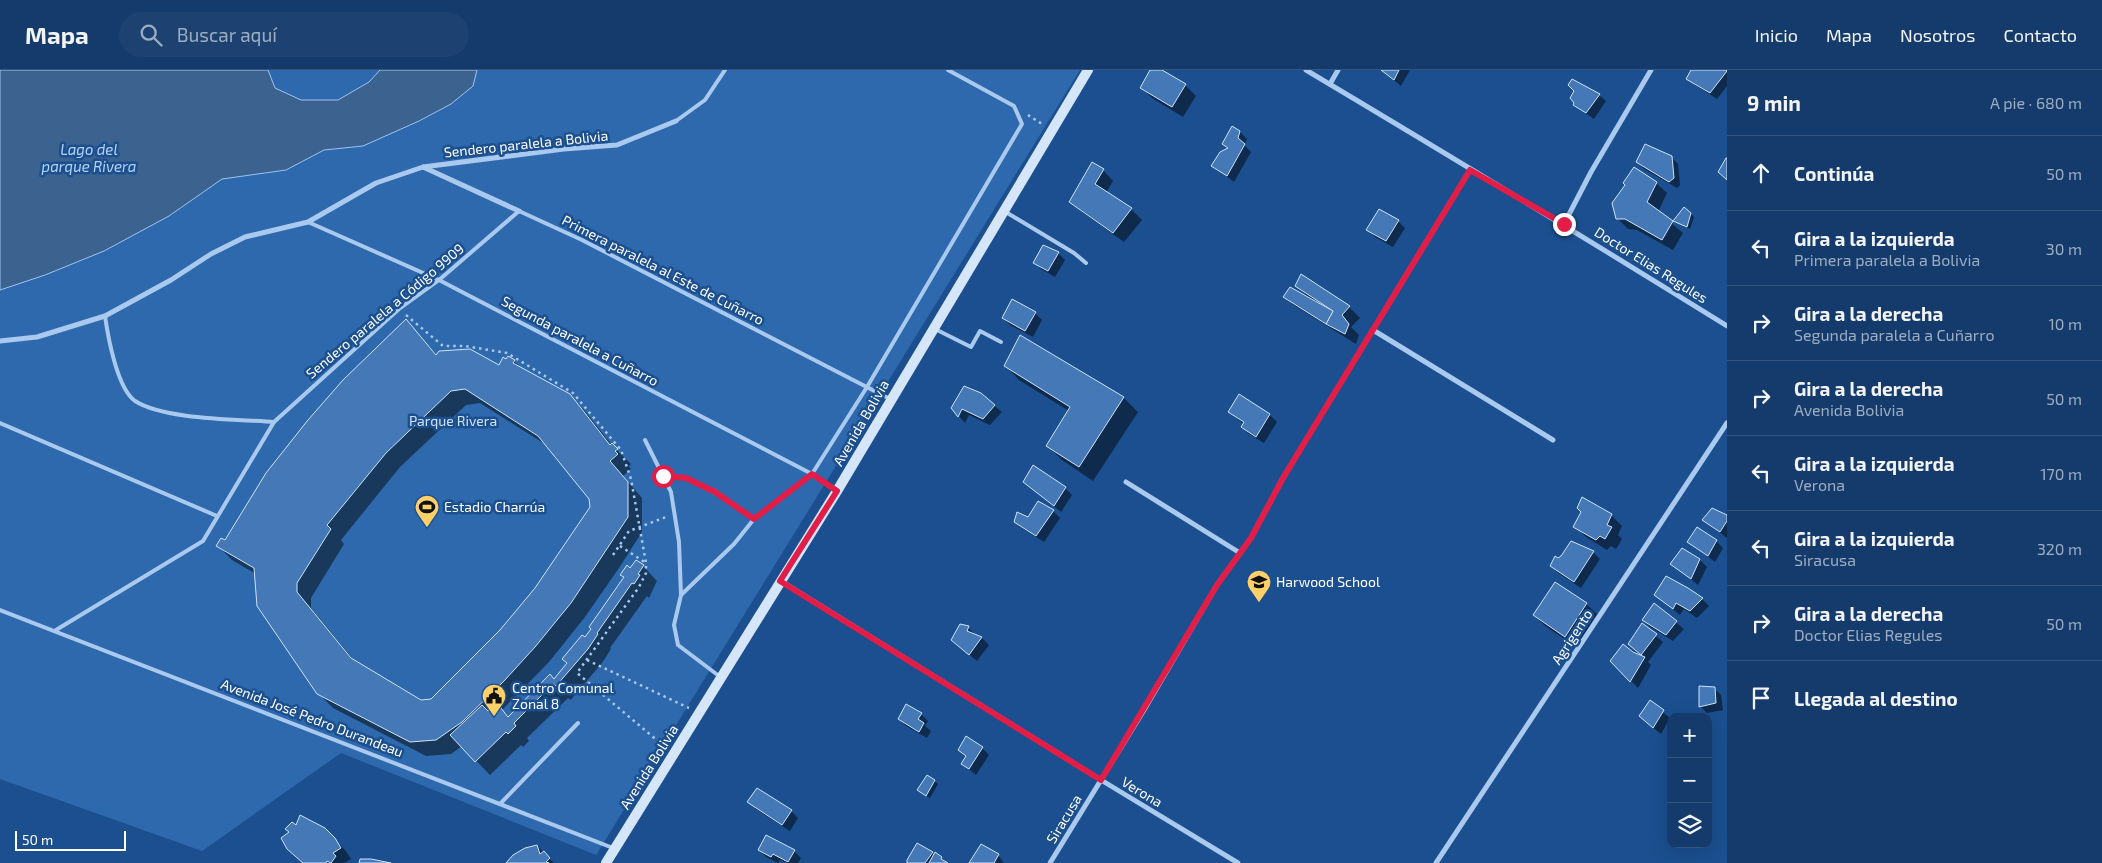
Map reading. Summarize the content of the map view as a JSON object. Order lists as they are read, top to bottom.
{
  "streets": {
    "street": [
      "Sendero paralela a Bolivia",
      "Doctor Elias Regules",
      "Primera paralela al Este de Cuñarro",
      "Avenida Bolivia",
      "Agrigento",
      "Verona",
      "Siracusa"
    ],
    "lane": ["Sendero paralela a Código 9909", "Segunda paralela a Cuñarro", "Avenida José Pedro Durandeau"]
  },
  "crossings": [
    ["Sendero paralela a Bolivia", "Primera paralela al Este de Cuñarro"],
    ["Sendero paralela a Bolivia", "Segunda paralela a Cuñarro"],
    ["Doctor Elias Regules", "Siracusa"],
    ["Primera paralela al Este de Cuñarro", "Sendero paralela a Código 9909"],
    ["Primera paralela al Este de Cuñarro", "Avenida Bolivia"],
    ["Sendero paralela a Código 9909", "Segunda paralela a Cuñarro"],
    ["Sendero paralela a Código 9909", "Avenida José Pedro Durandeau"],
    ["Segunda paralela a Cuñarro", "Avenida Bolivia"],
    ["Avenida Bolivia", "Avenida José Pedro Durandeau"],
    ["Avenida Bolivia", "Verona"],
    ["Verona", "Siracusa"]
  ],
  "water": ["Lago del parque Rivera"],
  "parks": ["Parque Rivera"],
  "places": {
    "sports": ["Estadio Charrúa"],
    "school or university": ["Harwood School"],
    "public building": ["Centro Comunal Zonal 8"]
  },
  "scale_bar": "50 m",
  "page": {
    "header": "Mapa",
    "search": "Buscar aquí",
    "nav": [
      "Inicio",
      "Mapa",
      "Nosotros",
      "Contacto"
    ],
    "heading": ["9 min", "A pie · 680 m"],
    "list": [
      ["Continúa", "50 m"],
      ["Gira a la izquierda", "Primera paralela a Bolivia", "30 m"],
      ["Gira a la derecha", "Segunda paralela a Cuñarro", "10 m"],
      ["Gira a la derecha", "Avenida Bolivia", "50 m"],
      ["Gira a la izquierda", "Verona", "170 m"],
      ["Gira a la izquierda", "Siracusa", "320 m"],
      ["Gira a la derecha", "Doctor Elias Regules", "50 m"],
      "Llegada al destino"
    ],
    "map_buttons": ["+", "−"],
    "scale": "50 m"
  }
}
